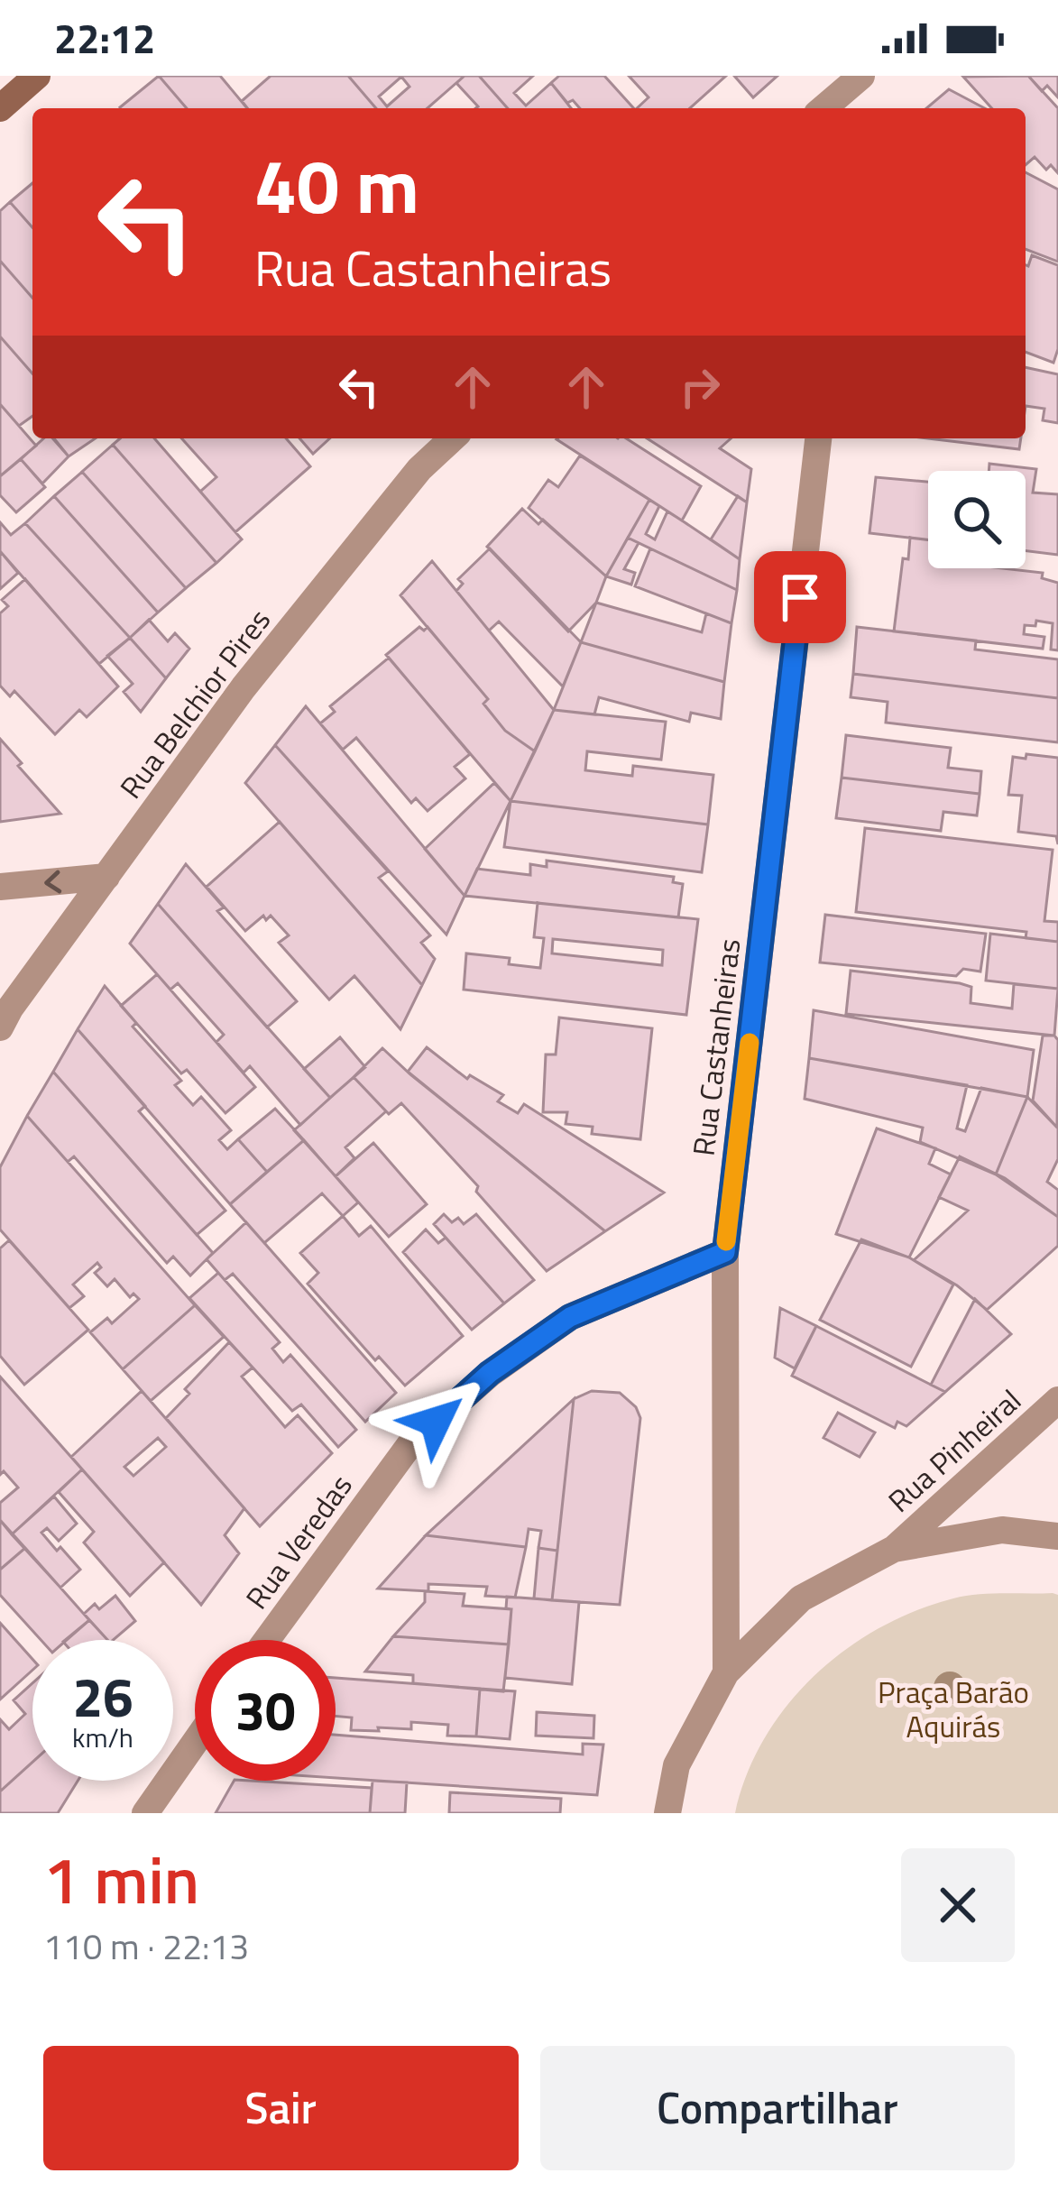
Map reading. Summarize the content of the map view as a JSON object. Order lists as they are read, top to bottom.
{
  "streets": {
    "street": [
      "Rua Belchior Pires",
      "Rua Castanheiras",
      "Rua Pinheiral",
      "Rua Veredas"
    ]
  },
  "crossings": [
    ["Rua Castanheiras", "Rua Veredas"]
  ],
  "parks": ["Praça Barão Aquirás"],
  "page": {
    "status": "22:12",
    "turn": ["40 m", "Rua Castanheiras"],
    "speed": "26 km/h",
    "limit": "30",
    "heading": ["1 min", "110 m · 22:13"],
    "buttons": ["Sair", "Compartilhar"]
  }
}
